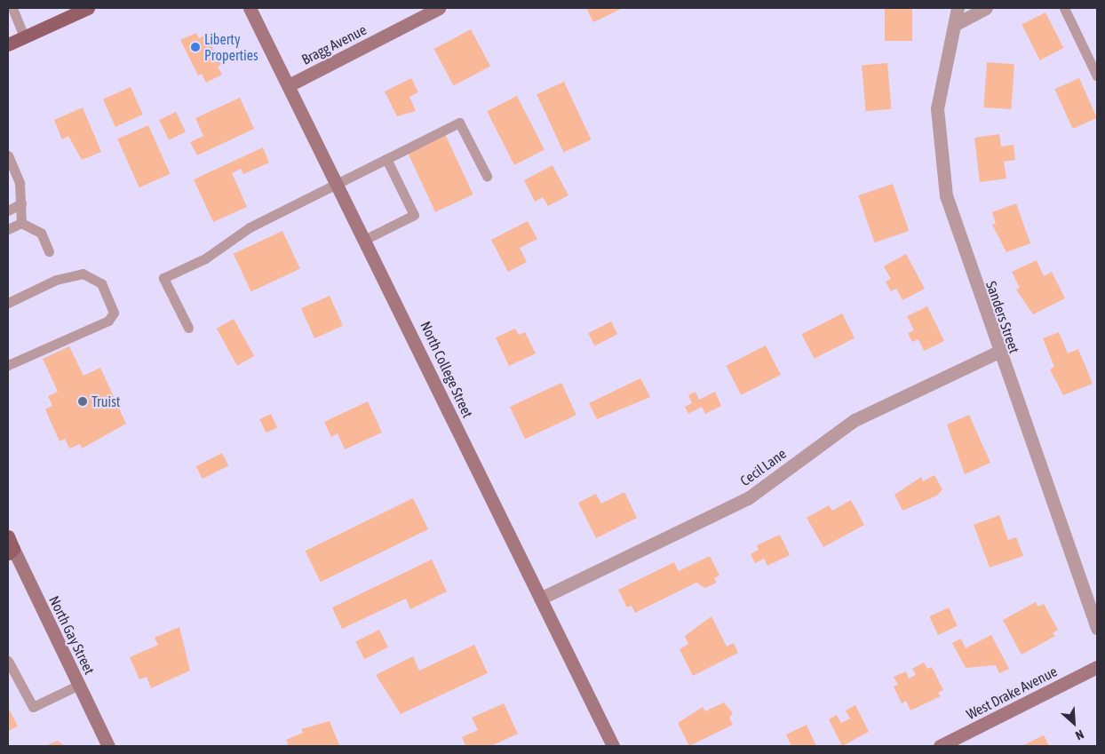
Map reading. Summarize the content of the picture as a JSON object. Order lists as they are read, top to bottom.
{
  "streets": {
    "main road": [
      "Bragg Avenue",
      "North College Street",
      "North Gay Street",
      "West Drake Avenue"
    ],
    "street": ["Sanders Street", "Cecil Lane"]
  },
  "crossings": [
    ["Bragg Avenue", "North College Street"],
    ["Sanders Street", "Cecil Lane"],
    ["North College Street", "Cecil Lane"]
  ],
  "places": ["Liberty Properties", "Truist"],
  "north": "bottom right"
}
